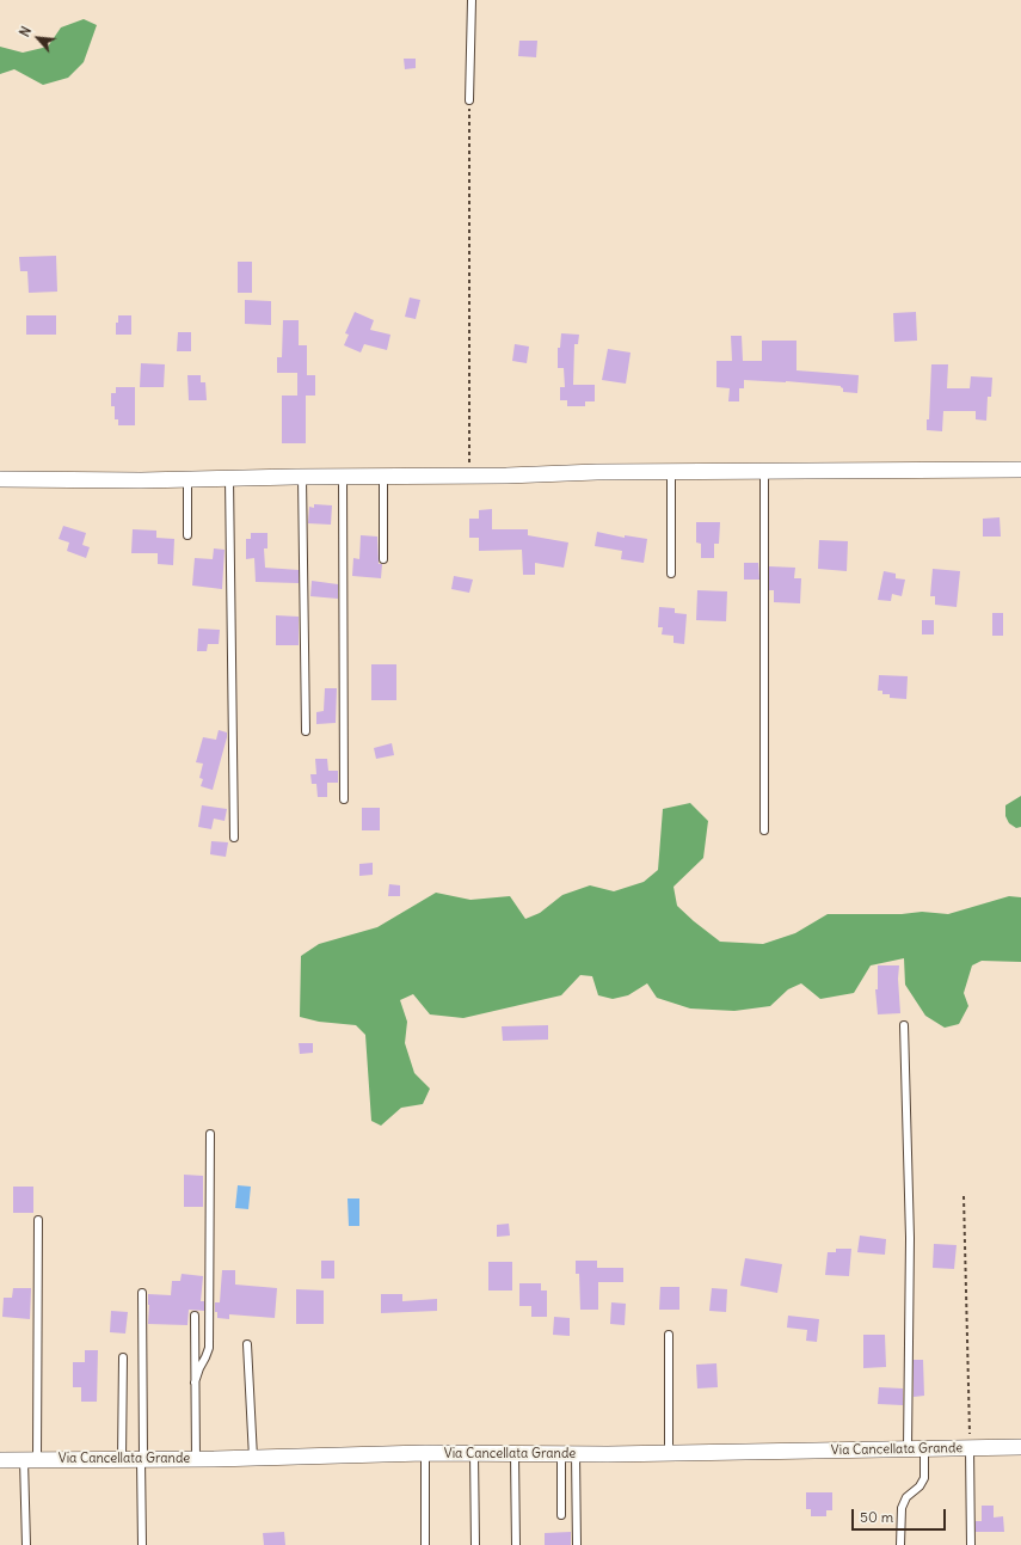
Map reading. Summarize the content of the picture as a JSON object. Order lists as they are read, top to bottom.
{
  "streets": {
    "street": ["Via Cancellata Grande"]
  },
  "scale_bar": "50 m",
  "north": "top left"
}
